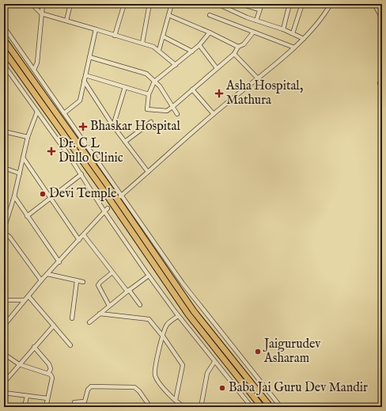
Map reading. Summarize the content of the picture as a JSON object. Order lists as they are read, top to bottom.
{
  "places": {
    "health": ["Asha Hospital, Mathura", "Bhaskar Hospital", "Dr. C L Dullo Clinic"],
    "other": ["Devi Temple", "Jaigurudev Asharam", "Baba Jai Guru Dev Mandir"]
  }
}
